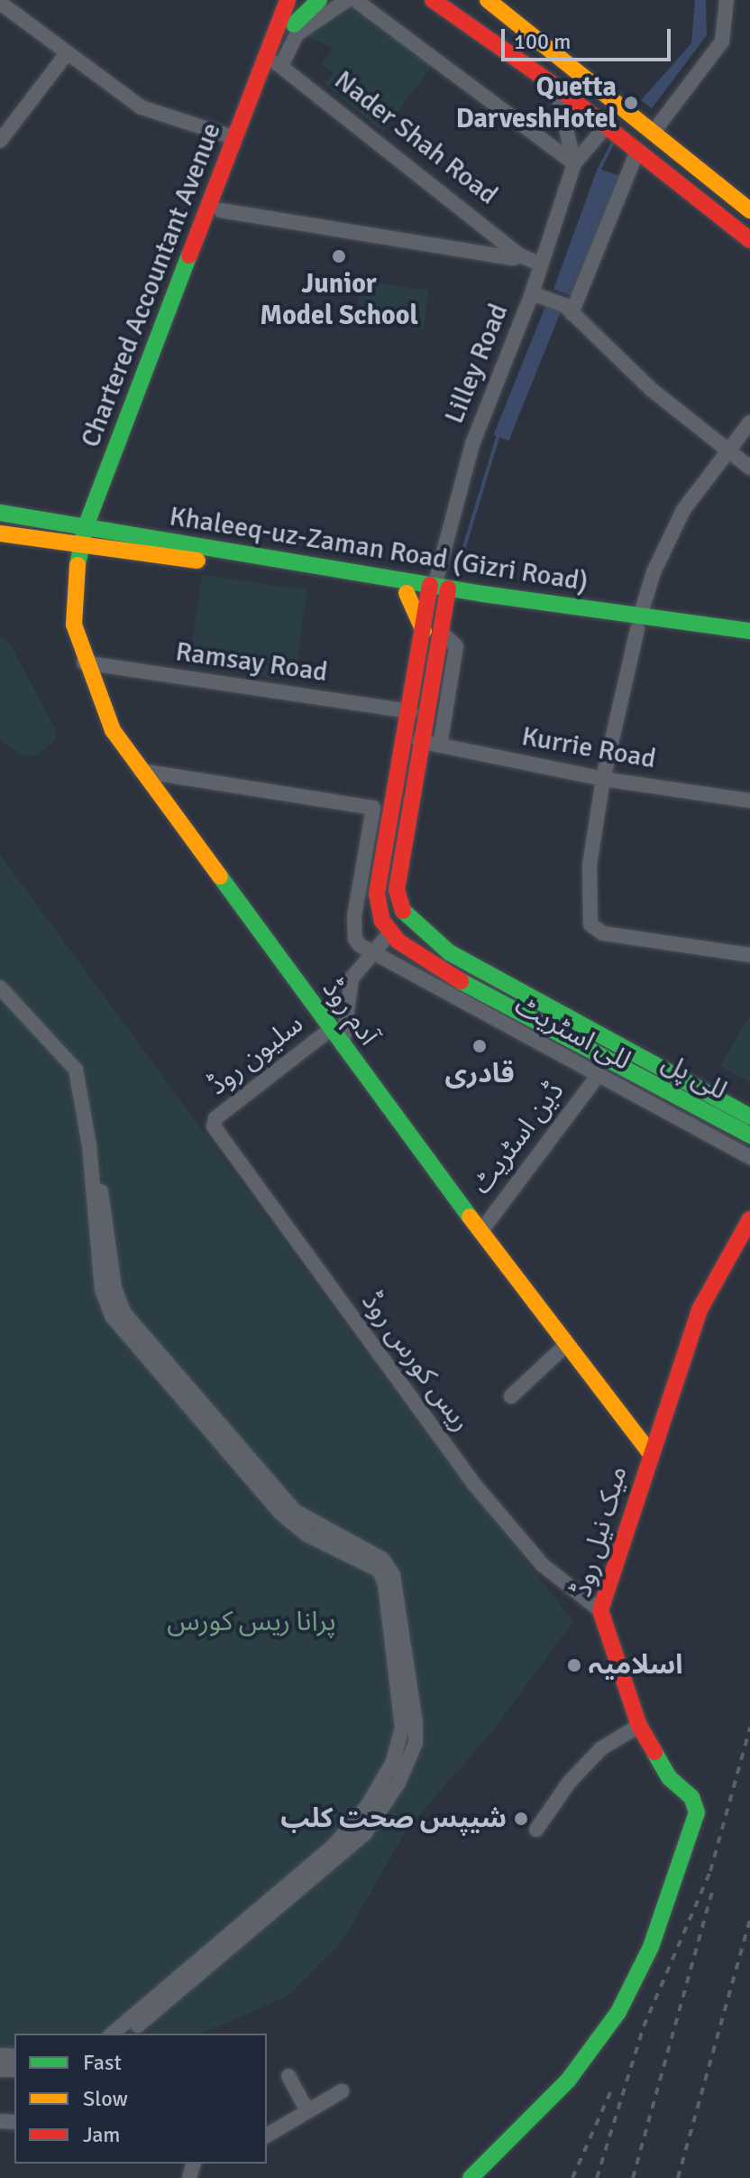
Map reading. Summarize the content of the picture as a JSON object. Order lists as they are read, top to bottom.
{
  "streets": {
    "main road": [
      "Chartered Accountant Avenue",
      "Lilley Road",
      "Khaleeq-uz-Zaman Road (Gizri Road)",
      "آدم روڈ",
      "للی پل",
      "میک نیل روڈ"
    ],
    "street": [
      "Nader Shah Road",
      "Ramsay Road",
      "Kurrie Road",
      "للی اسٹریٹ",
      "سلیون روڈ",
      "ڈین اسٹریٹ",
      "ریس کورس روڈ"
    ]
  },
  "crossings": [
    ["Nader Shah Road", "Chartered Accountant Avenue"],
    ["Chartered Accountant Avenue", "Khaleeq-uz-Zaman Road (Gizri Road)"],
    ["Chartered Accountant Avenue", "آدم روڈ"],
    ["Lilley Road", "Khaleeq-uz-Zaman Road (Gizri Road)"],
    ["Lilley Road", "Kurrie Road"],
    ["Lilley Road", "للی پل"],
    ["Khaleeq-uz-Zaman Road (Gizri Road)", "آدم روڈ"],
    ["Ramsay Road", "آدم روڈ"],
    ["آدم روڈ", "سلیون روڈ"],
    ["آدم روڈ", "ڈین اسٹریٹ"],
    ["آدم روڈ", "میک نیل روڈ"],
    ["للی اسٹریٹ", "سلیون روڈ"],
    ["للی اسٹریٹ", "ڈین اسٹریٹ"],
    ["سلیون روڈ", "للی پل"],
    ["سلیون روڈ", "ریس کورس روڈ"],
    ["ریس کورس روڈ", "میک نیل روڈ"]
  ],
  "parks": ["پرانا ریس کورس"],
  "places": [
    "Quetta DarveshHotel",
    "Junior Model School",
    "قادری",
    "اسلامیہ",
    "شیپس صحت کلب"
  ],
  "legend": ["Fast", "Slow", "Jam"],
  "scale_bar": "100 m"
}
